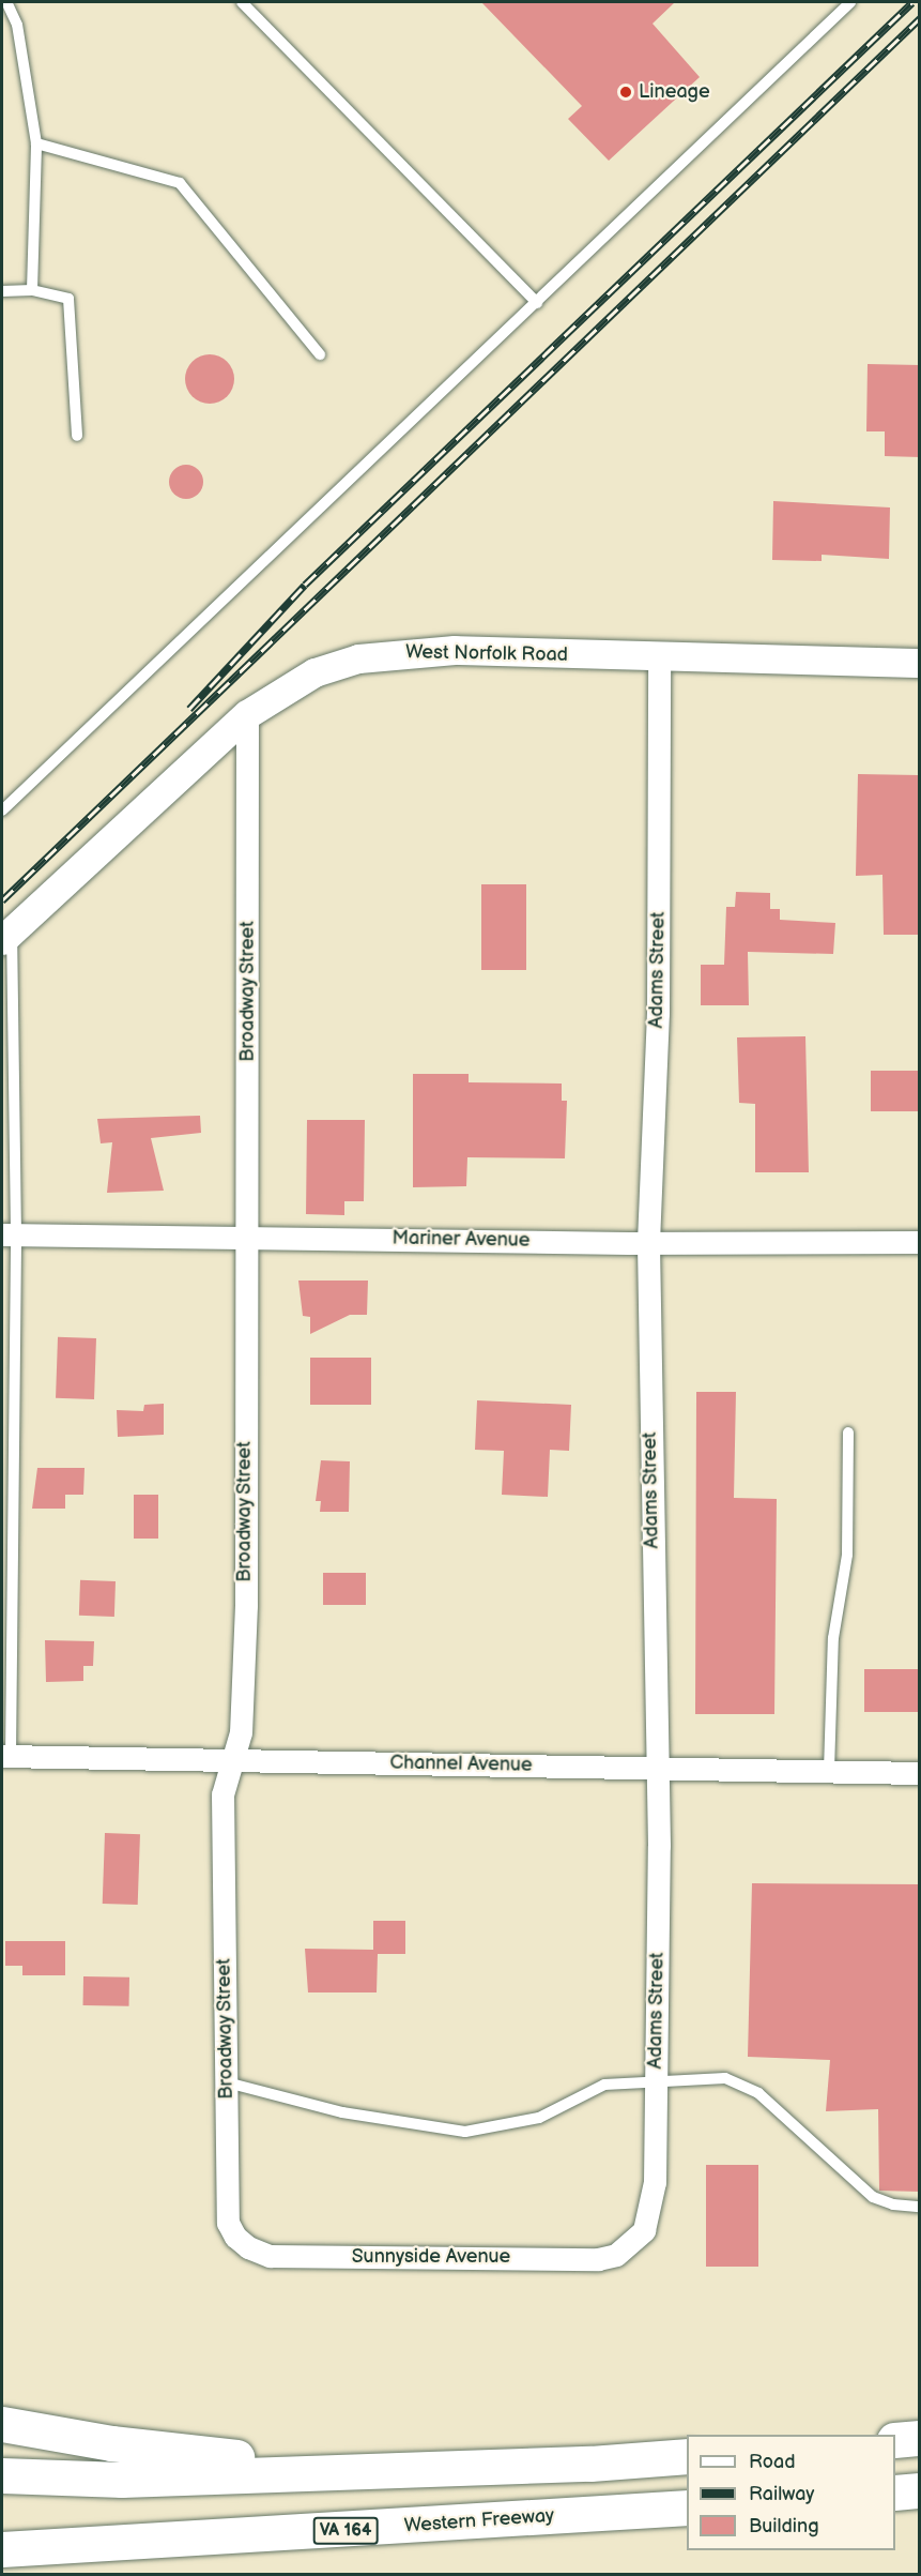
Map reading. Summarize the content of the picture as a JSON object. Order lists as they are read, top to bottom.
{
  "streets": {
    "highway": ["Western Freeway", "VA 164"],
    "street": [
      "West Norfolk Road",
      "Adams Street",
      "Broadway Street",
      "Mariner Avenue",
      "Channel Avenue",
      "Sunnyside Avenue"
    ]
  },
  "crossings": [
    ["West Norfolk Road", "Adams Street"],
    ["West Norfolk Road", "Broadway Street"],
    ["Adams Street", "Mariner Avenue"],
    ["Adams Street", "Channel Avenue"],
    ["Adams Street", "Sunnyside Avenue"],
    ["Broadway Street", "Mariner Avenue"],
    ["Broadway Street", "Channel Avenue"],
    ["Broadway Street", "Sunnyside Avenue"]
  ],
  "places": ["Lineage"],
  "legend": ["Road", "Railway", "Building"]
}
